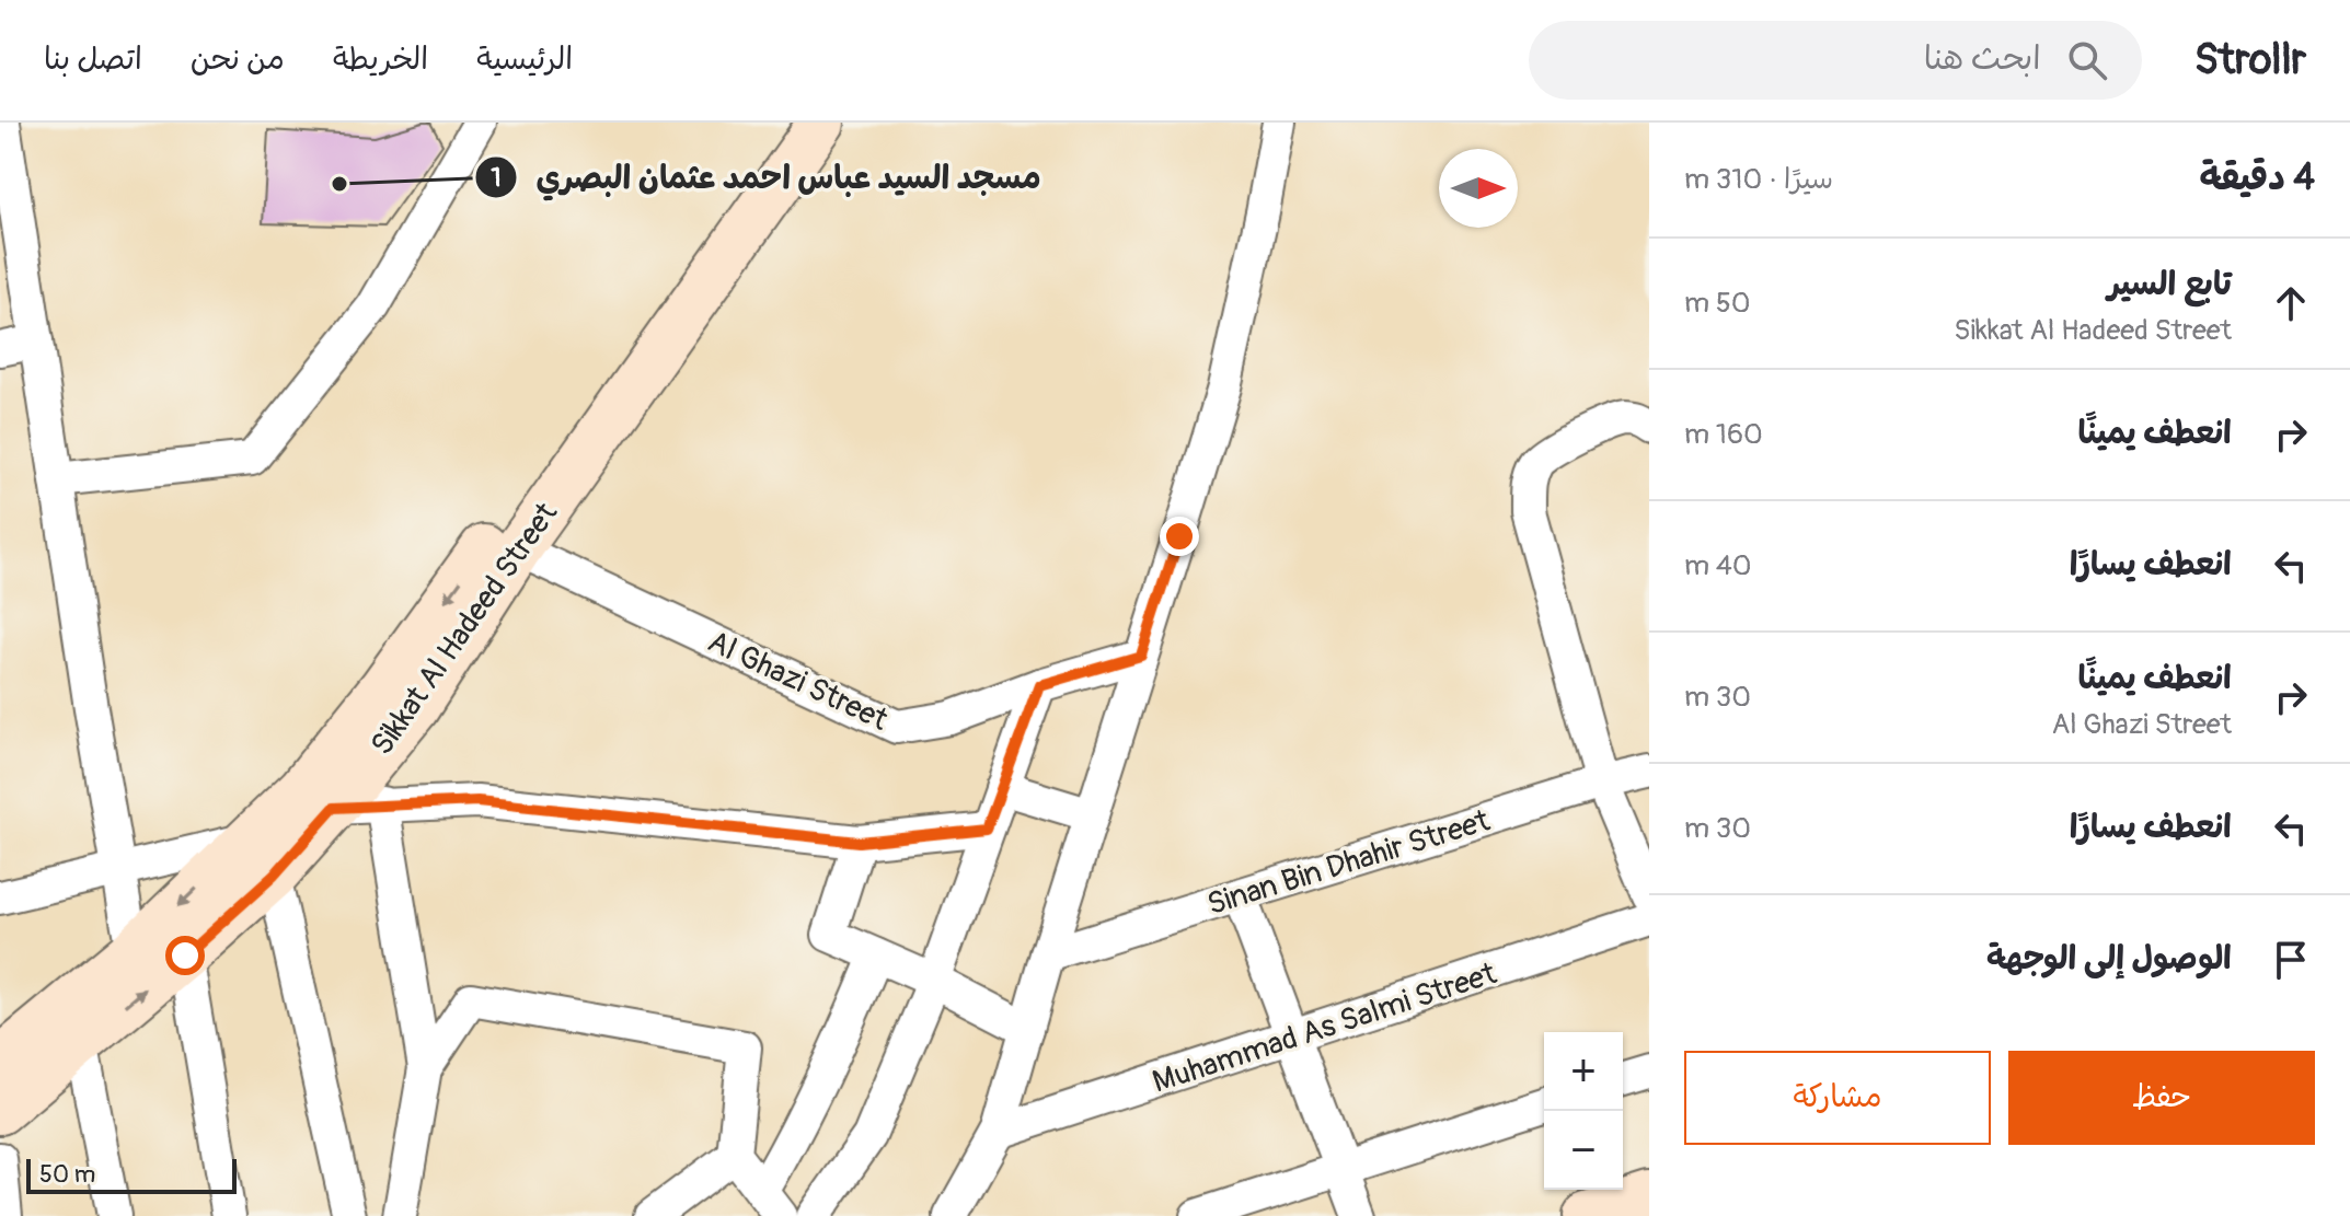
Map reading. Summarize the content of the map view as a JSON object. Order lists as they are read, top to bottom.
{
  "streets": {
    "main road": ["Sikkat Al Hadeed Street"],
    "street": ["Al Ghazi Street", "Sinan Bin Dhahir Street", "Muhammad As Salmi Street"]
  },
  "crossings": [
    ["Sikkat Al Hadeed Street", "Al Ghazi Street"]
  ],
  "places": ["مسجد السيد عباس احمد عثمان البصري"],
  "scale_bar": "50 m",
  "north": "right",
  "page": {
    "header": "Strollr",
    "search": "ابحث هنا",
    "nav": [
      "الرئيسية",
      "الخريطة",
      "من نحن",
      "اتصل بنا"
    ],
    "heading": ["4 دقيقة", "سيرًا · 310 m"],
    "list": [
      ["تابع السير", "Sikkat Al Hadeed Street", "50 m"],
      ["انعطف يمينًا", "160 m"],
      ["انعطف يسارًا", "40 m"],
      ["انعطف يمينًا", "Al Ghazi Street", "30 m"],
      ["انعطف يسارًا", "30 m"],
      "الوصول إلى الوجهة"
    ],
    "buttons": ["حفظ", "مشاركة"],
    "map_buttons": ["+", "−"],
    "scale": "50 m"
  }
}
